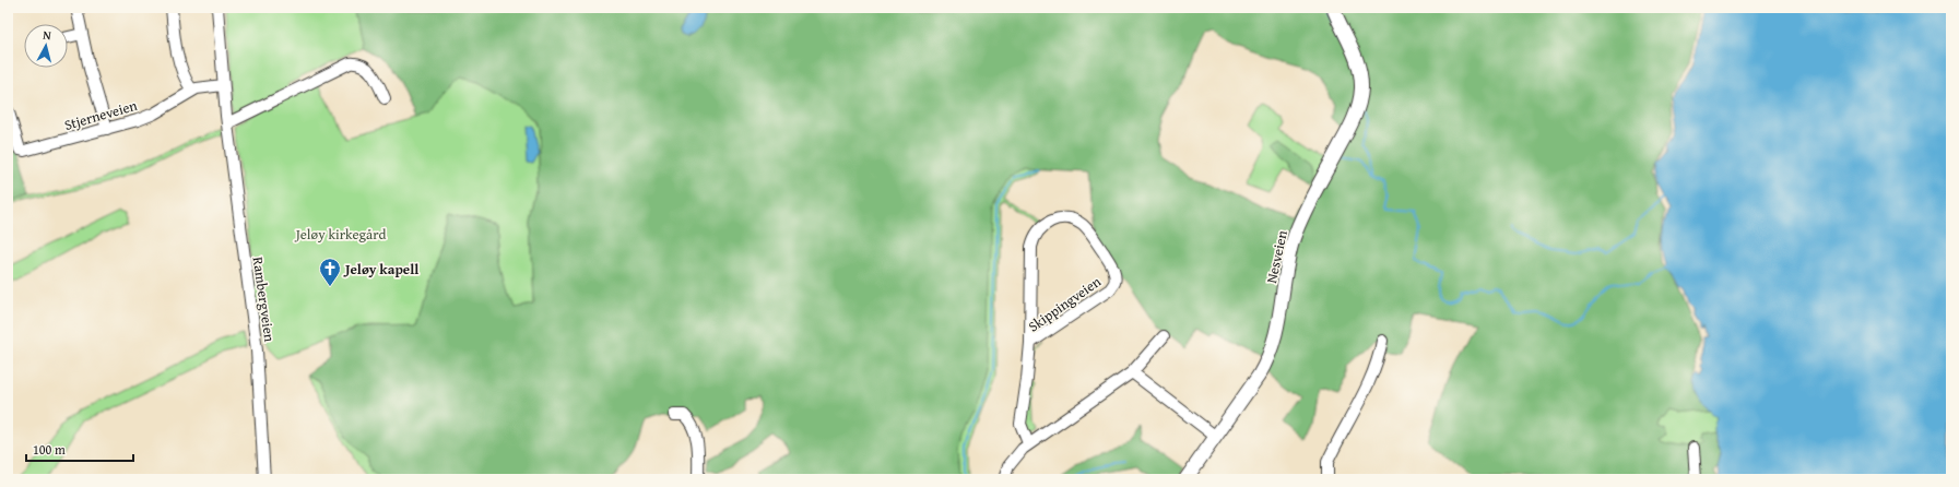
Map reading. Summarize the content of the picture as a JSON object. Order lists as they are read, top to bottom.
{
  "streets": {
    "main road": ["Nesveien"],
    "street": ["Stjerneveien", "Rambergveien", "Skippingveien"]
  },
  "crossings": [
    ["Stjerneveien", "Rambergveien"]
  ],
  "parks": ["Jeløy kirkegård"],
  "places": {
    "church": ["Jeløy kapell"]
  },
  "scale_bar": "100 m",
  "north": "top"
}
